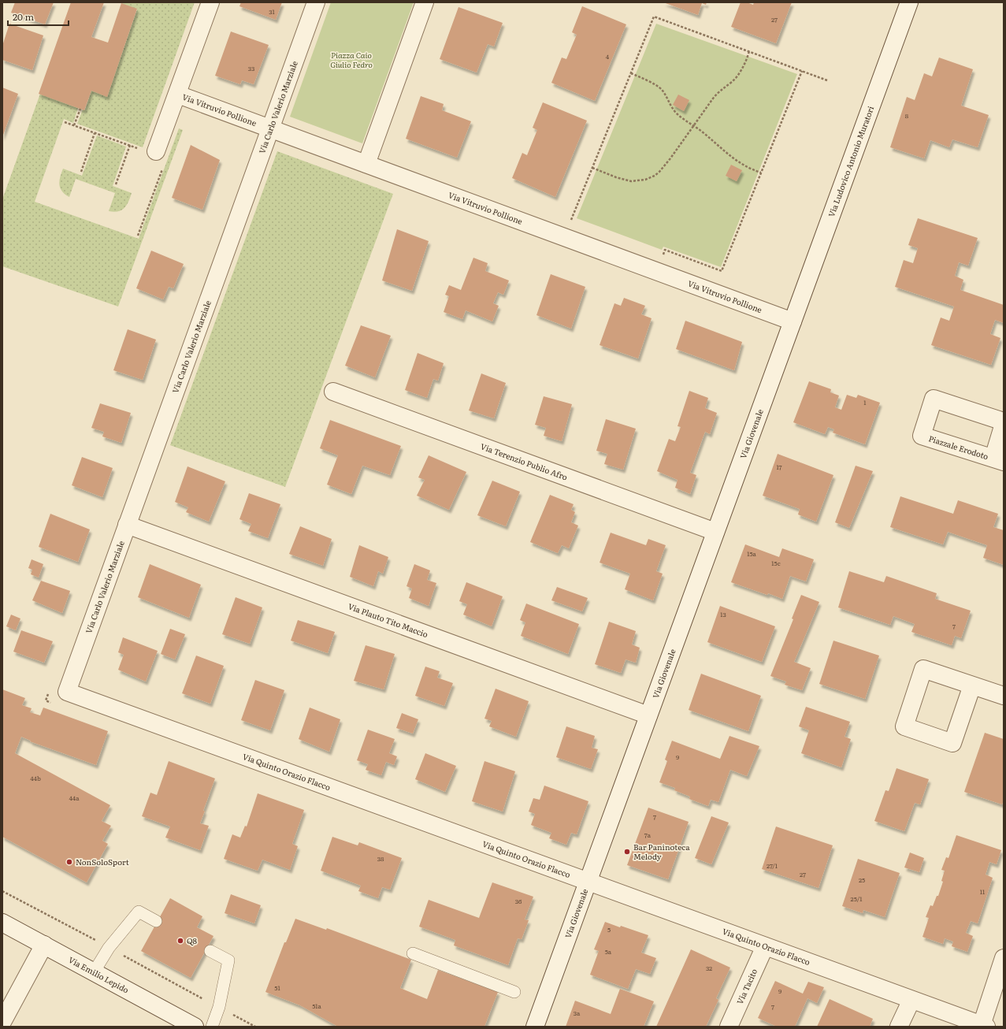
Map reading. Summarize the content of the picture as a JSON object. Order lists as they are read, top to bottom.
{
  "streets": {
    "street": [
      "Via Carlo Valerio Marziale",
      "Via Vitruvio Pollione",
      "Via Ludovico Antonio Muratori",
      "Via Giovenale",
      "Piazzale Erodoto",
      "Via Terenzio Publio Afro",
      "Via Plauto Tito Maccio",
      "Via Quinto Orazio Flacco",
      "Via Emilio Lepido",
      "Via Tacito"
    ]
  },
  "crossings": [
    ["Via Carlo Valerio Marziale", "Via Vitruvio Pollione"],
    ["Via Carlo Valerio Marziale", "Via Plauto Tito Maccio"],
    ["Via Carlo Valerio Marziale", "Via Quinto Orazio Flacco"],
    ["Via Vitruvio Pollione", "Via Ludovico Antonio Muratori"],
    ["Via Vitruvio Pollione", "Via Giovenale"],
    ["Via Ludovico Antonio Muratori", "Via Giovenale"],
    ["Via Giovenale", "Via Terenzio Publio Afro"],
    ["Via Giovenale", "Via Plauto Tito Maccio"],
    ["Via Giovenale", "Via Quinto Orazio Flacco"],
    ["Via Quinto Orazio Flacco", "Via Tacito"]
  ],
  "parks": ["Piazza Caio Giulio Fedro"],
  "places": ["Bar Paninoteca Melody", "NonSoloSport", "Q8"],
  "house_numbers": [
    "31",
    "27",
    "4",
    "33",
    "8",
    "1",
    "17",
    "15a",
    "15c",
    "13",
    "7",
    "9",
    "44b",
    "44a",
    "7",
    "7a",
    "38",
    "27/1",
    "27",
    "25",
    "11",
    "25/1",
    "36",
    "5",
    "5a",
    "32",
    "51",
    "9",
    "51a",
    "7",
    "3a"
  ],
  "scale_bar": "20 m"
}
